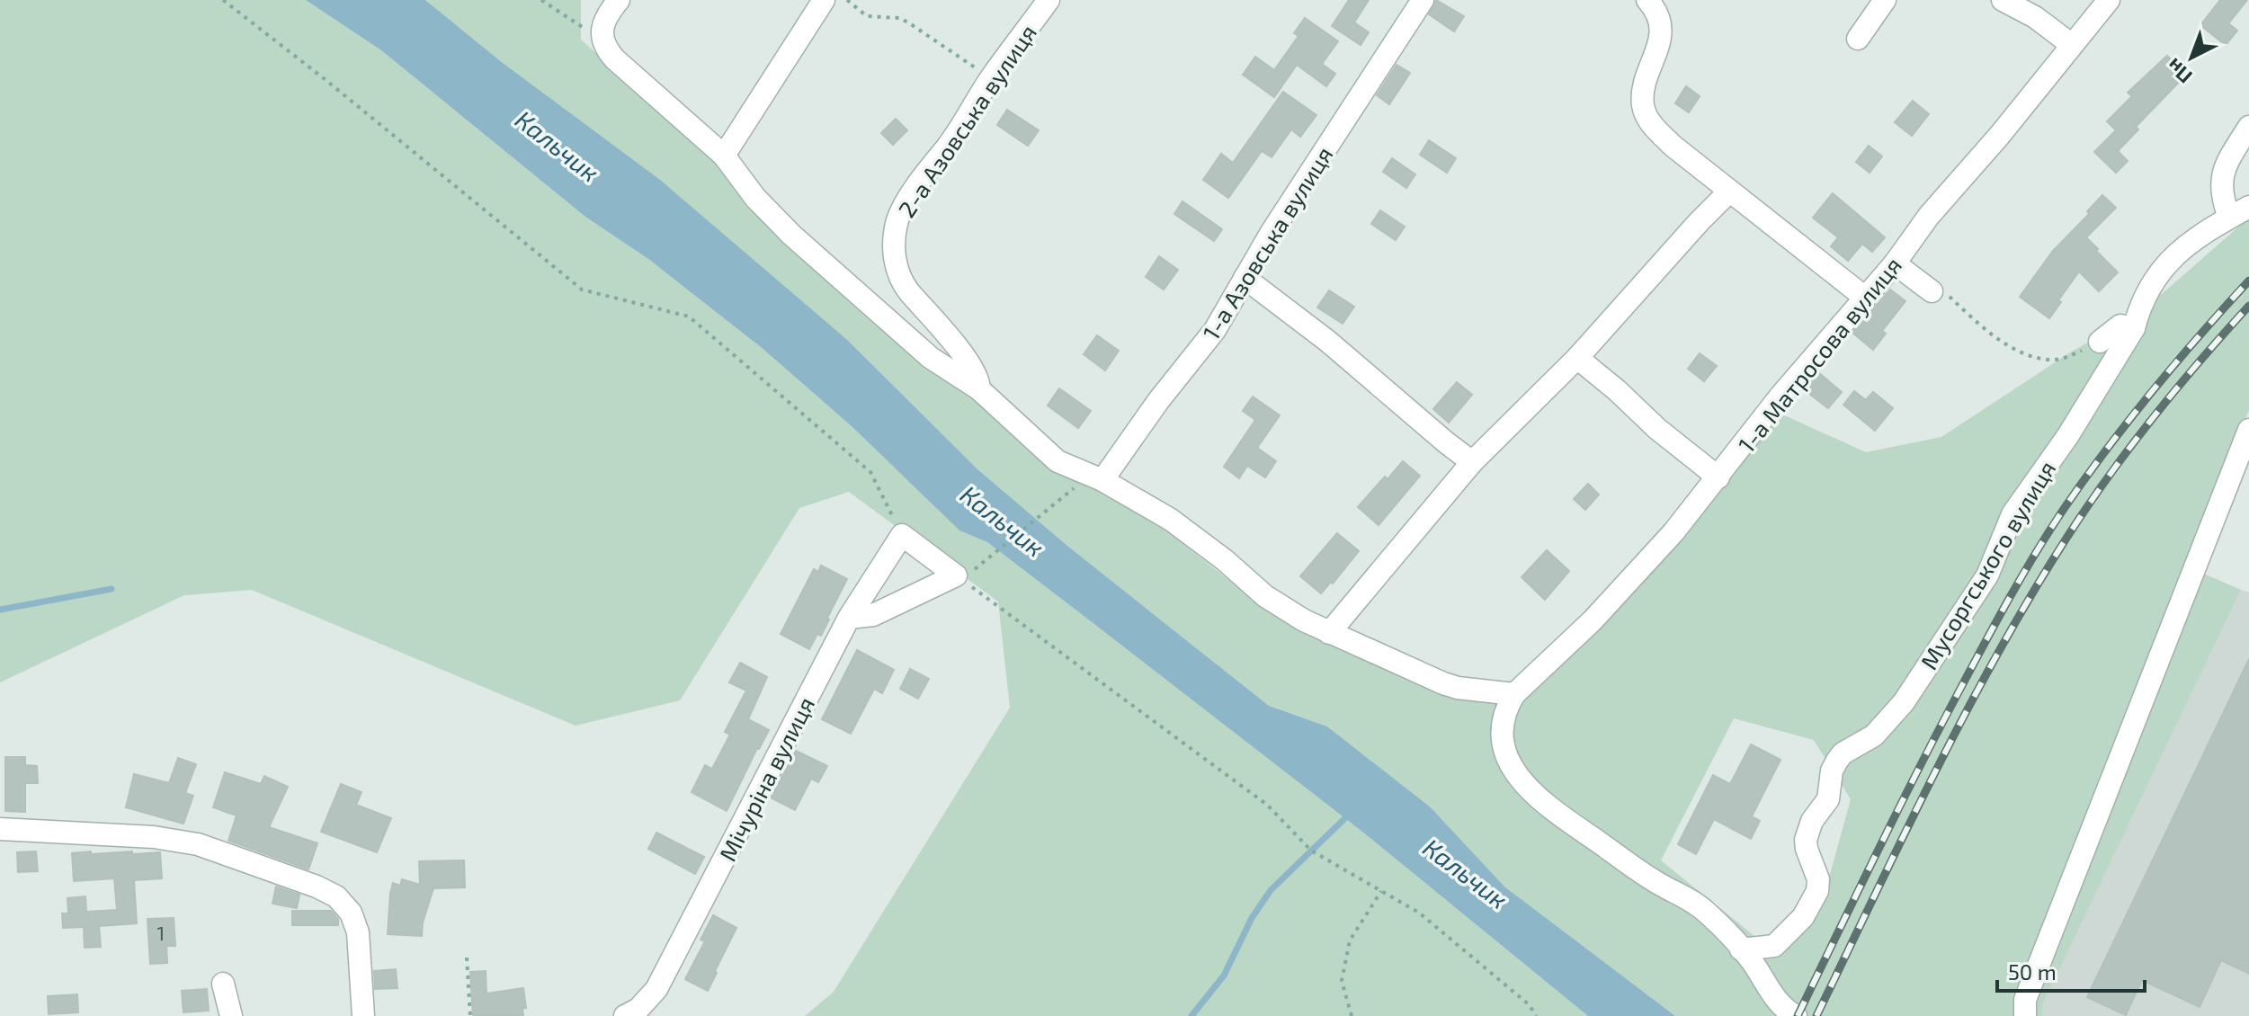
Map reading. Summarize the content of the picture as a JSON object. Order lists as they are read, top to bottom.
{
  "streets": {
    "street": [
      "2-а Азовська вулиця",
      "1-а Азовська вулиця",
      "1-а Матросова вулиця",
      "Мусоргського вулиця",
      "Мічуріна вулиця"
    ]
  },
  "water": ["Кальчик"],
  "house_numbers": ["1"],
  "scale_bar": "50 m",
  "north": "bottom left"
}
